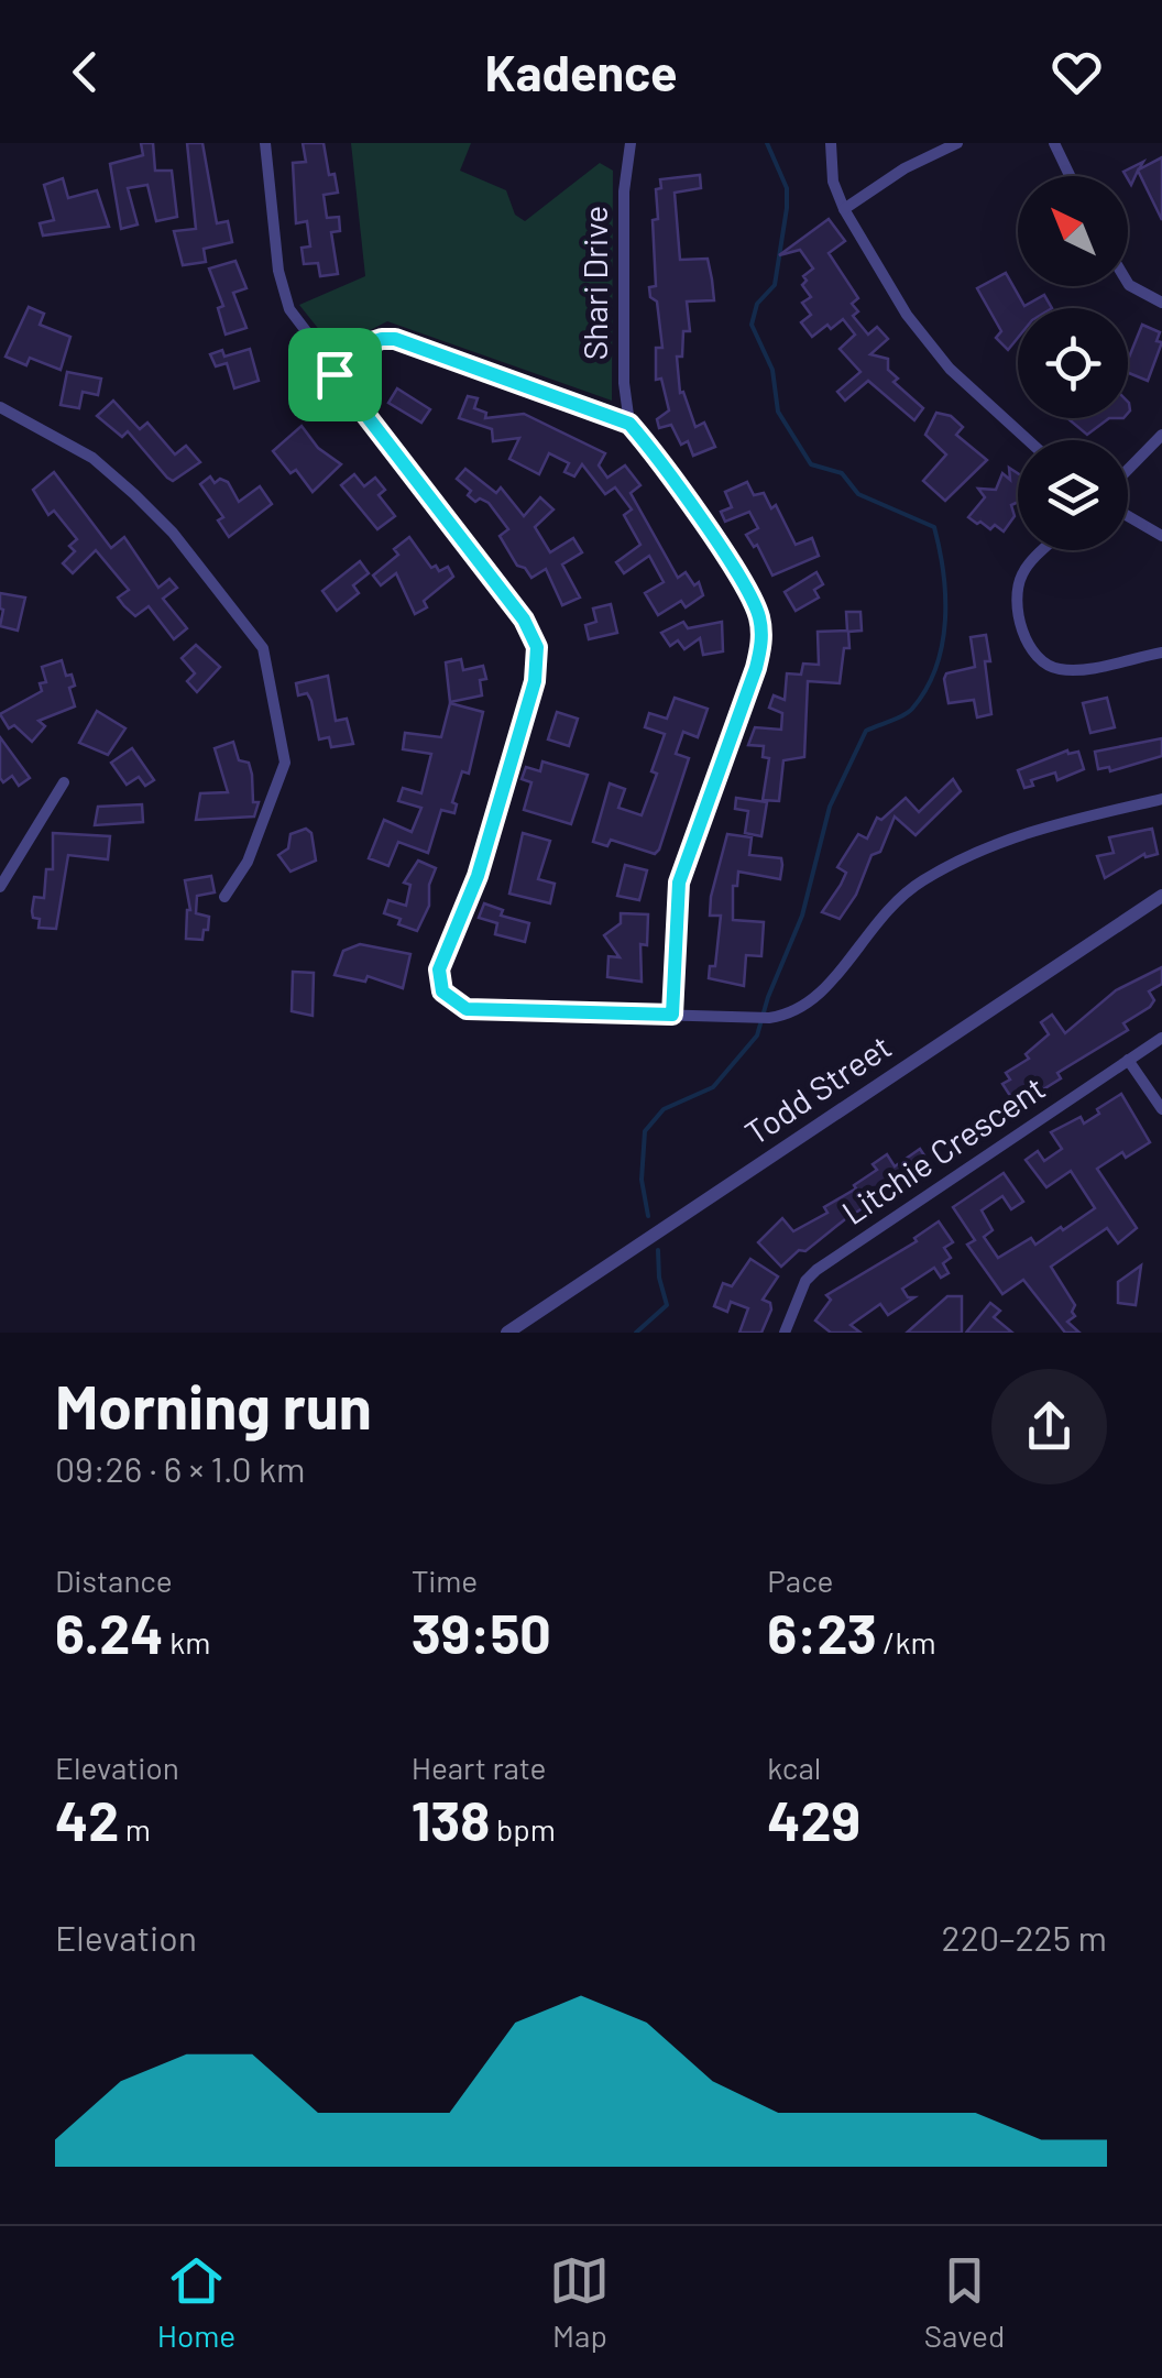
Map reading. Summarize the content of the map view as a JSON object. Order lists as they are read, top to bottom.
{
  "streets": {
    "street": ["Shari Drive", "Todd Street", "Litchie Crescent"]
  },
  "north": "top left",
  "page": {
    "header": "Kadence",
    "heading": ["Morning run", "09:26 · 6 × 1.0 km"],
    "stats": [
      ["Distance", "6.24 km"],
      ["Time", "39:50"],
      ["Pace", "6:23 /km"],
      ["Elevation", "42 m"],
      ["Heart rate", "138 bpm"],
      ["kcal", "429"]
    ],
    "chart": ["Elevation", "220–225 m"],
    "tabs": ["Home", "Map", "Saved"]
  }
}
